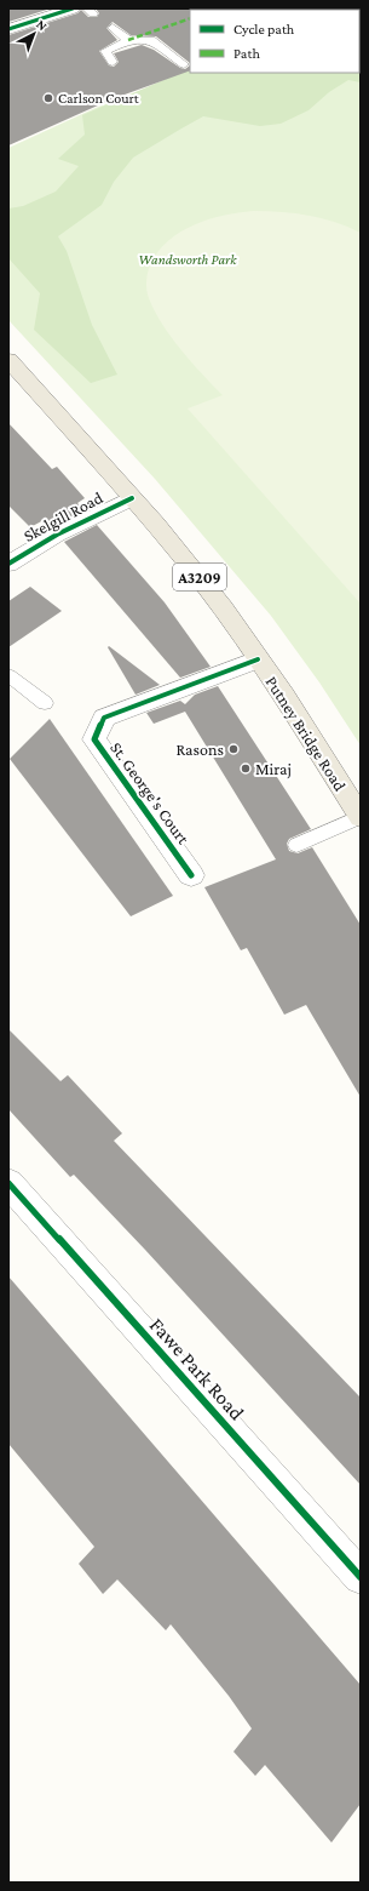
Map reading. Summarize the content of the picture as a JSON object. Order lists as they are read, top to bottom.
{
  "streets": {
    "main road": ["A3209", "Putney Bridge Road"],
    "street": ["Skelgill Road", "St. George's Court", "Fawe Park Road"]
  },
  "crossings": [
    ["Skelgill Road", "Putney Bridge Road"],
    ["Putney Bridge Road", "St. George's Court"]
  ],
  "parks": ["Wandsworth Park"],
  "places": ["Carlson Court", "Rasons", "Miraj"],
  "legend": ["Cycle path", "Path"],
  "north": "top right"
}
